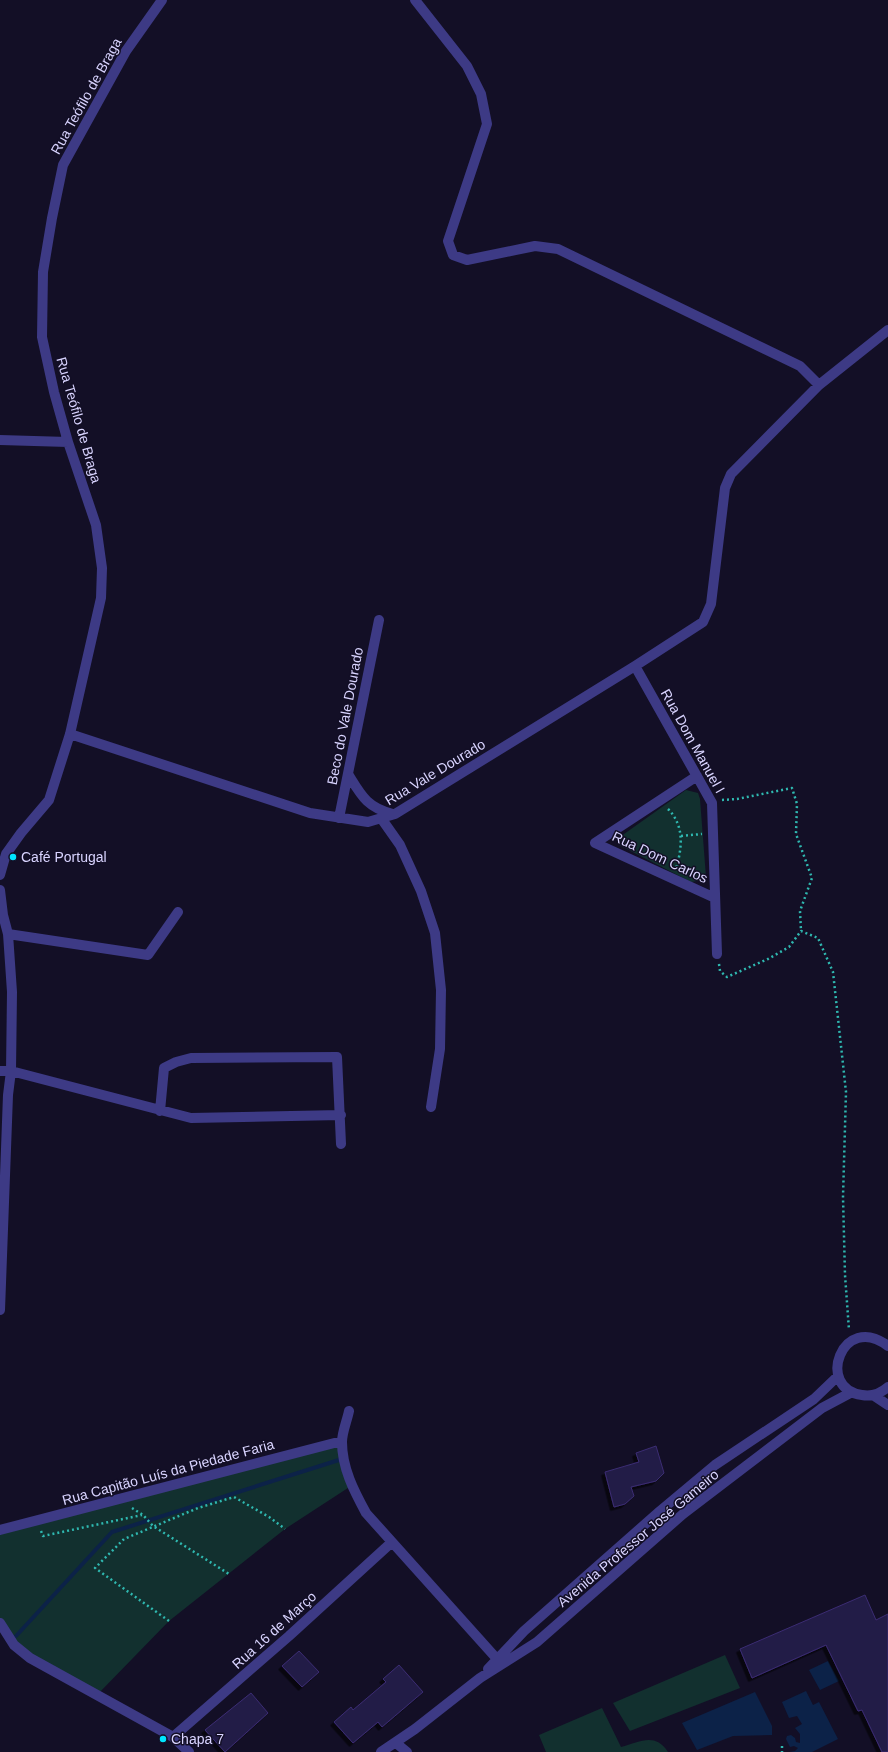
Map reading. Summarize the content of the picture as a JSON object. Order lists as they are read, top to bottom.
{
  "streets": {
    "street": [
      "Rua Teófilo de Braga",
      "Beco do Vale Dourado",
      "Rua Dom Manuel I",
      "Rua Vale Dourado",
      "Rua Dom Carlos",
      "Rua Capitão Luís da Piedade Faria",
      "Avenida Professor José Gameiro",
      "Rua 16 de Março"
    ]
  },
  "crossings": [
    ["Rua Teófilo de Braga", "Rua Vale Dourado"],
    ["Beco do Vale Dourado", "Rua Vale Dourado"],
    ["Rua Dom Manuel I", "Rua Vale Dourado"],
    ["Rua Dom Manuel I", "Rua Dom Carlos"]
  ],
  "places": ["Café Portugal", "Chapa 7"]
}
